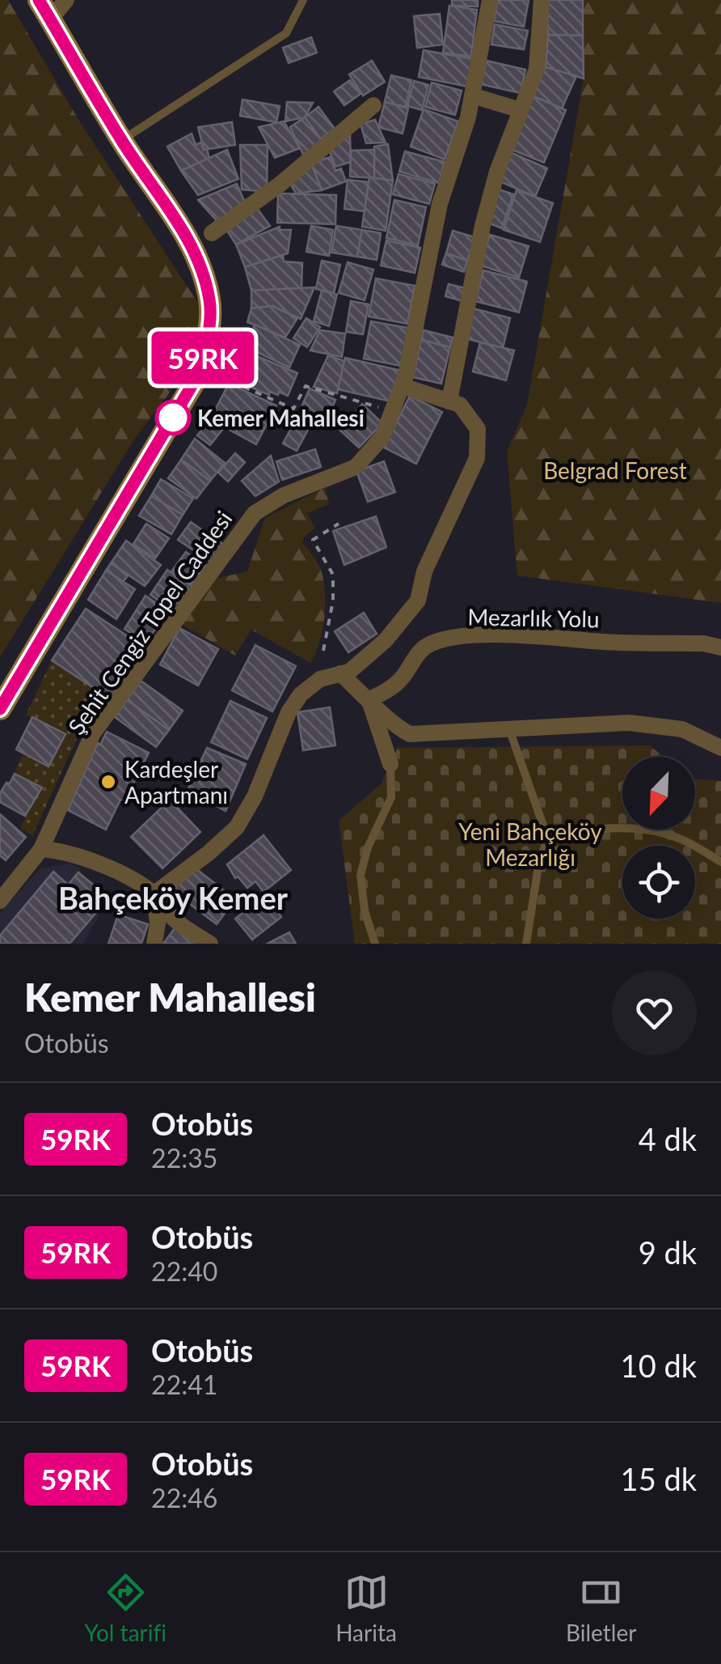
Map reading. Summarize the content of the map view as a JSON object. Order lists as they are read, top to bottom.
{
  "streets": {
    "street": ["Mezarlık Yolu", "Şehit Cengiz Topel Caddesi"]
  },
  "districts": ["Bahçeköy Kemer"],
  "parks": ["Belgrad Forest", "Yeni Bahçeköy Mezarlığı"],
  "places": ["Kemer Mahallesi", "Kardeşler Apartmanı"],
  "lines": ["bus line 59RK"],
  "north": "bottom left",
  "page": {
    "on_map": "59RK",
    "heading": ["Kemer Mahallesi", "Otobüs"],
    "list": [
      {
        "mark": "59RK",
        "name": "Otobüs",
        "note": "22:35",
        "value": "4 dk"
      },
      {
        "mark": "59RK",
        "name": "Otobüs",
        "note": "22:40",
        "value": "9 dk"
      },
      {
        "mark": "59RK",
        "name": "Otobüs",
        "note": "22:41",
        "value": "10 dk"
      },
      {
        "mark": "59RK",
        "name": "Otobüs",
        "note": "22:46",
        "value": "15 dk"
      }
    ],
    "tabs": ["Yol tarifi", "Harita", "Biletler"]
  }
}
